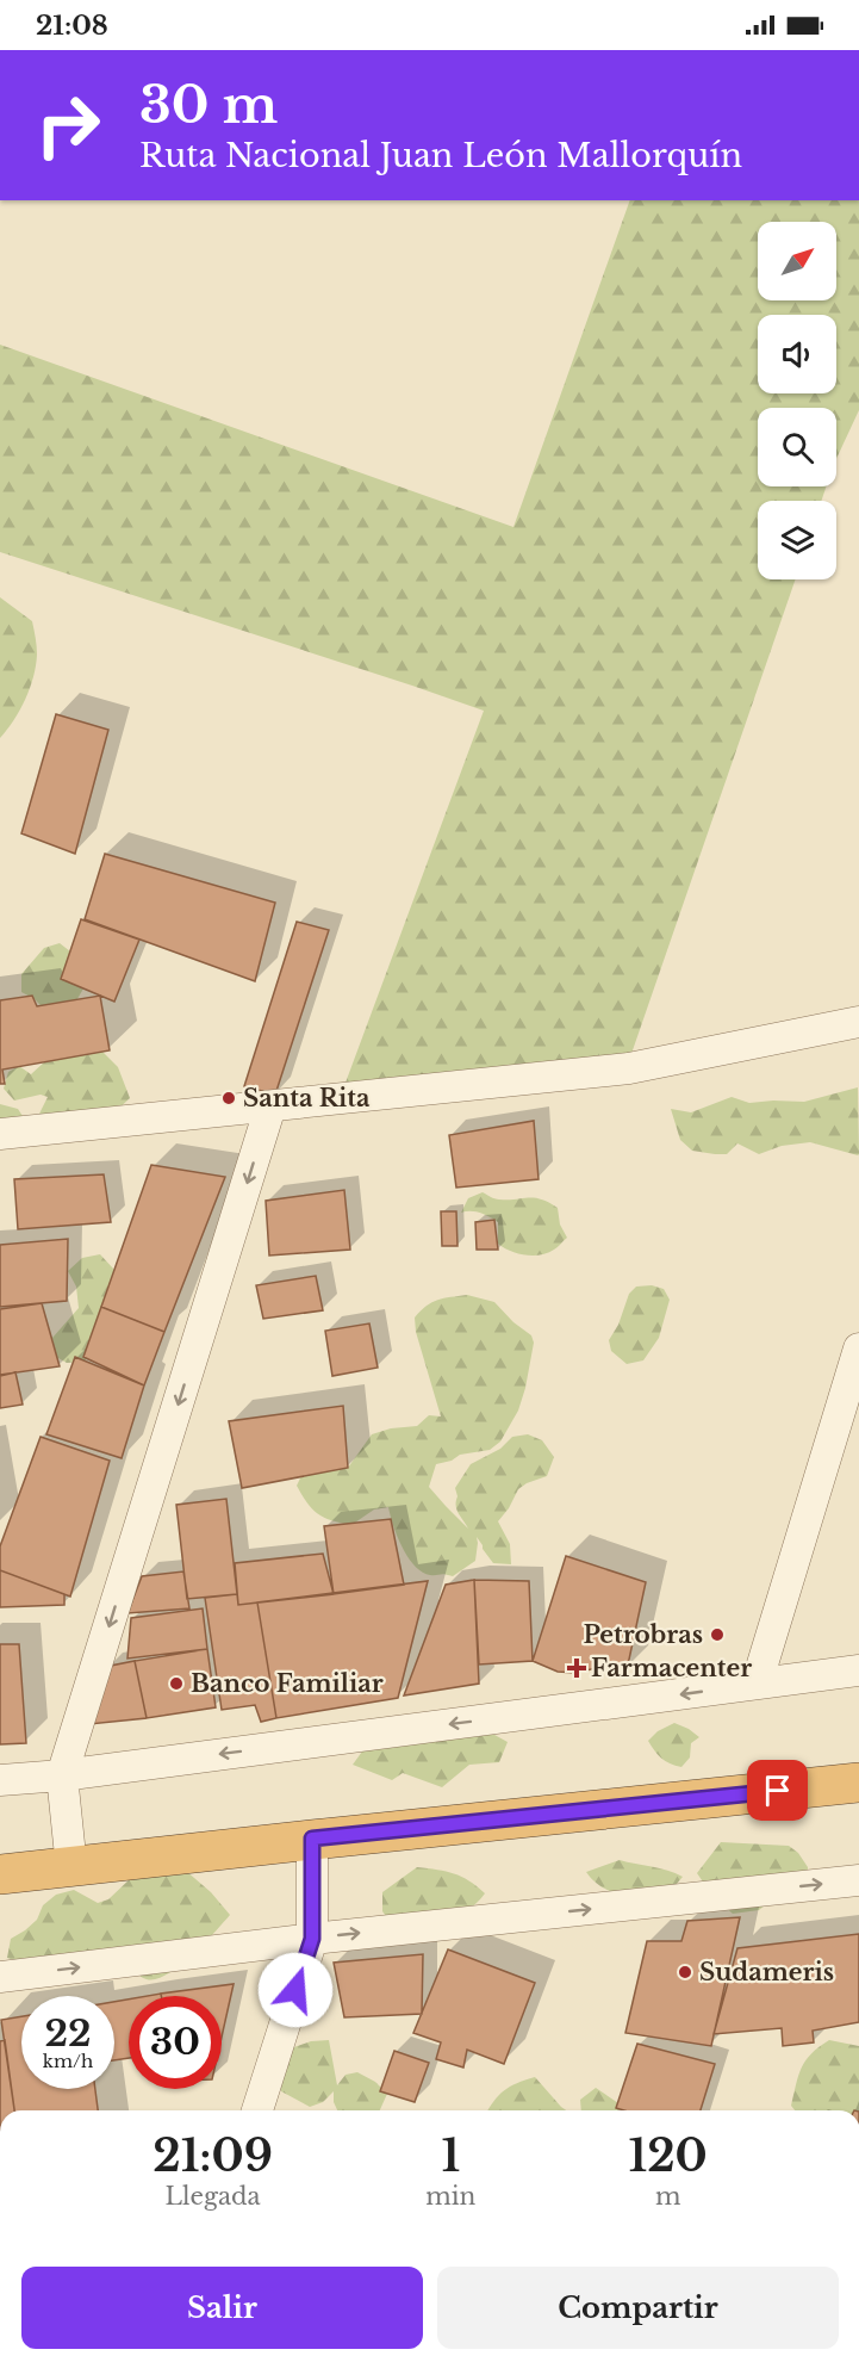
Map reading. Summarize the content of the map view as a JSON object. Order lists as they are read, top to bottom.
{
  "places": {
    "other": [
      "Santa Rita",
      "Petrobras",
      "Banco Familiar",
      "Sudameris"
    ],
    "health": ["Farmacenter"]
  },
  "north": "top right",
  "page": {
    "status": "21:08",
    "turn": ["30 m", "Ruta Nacional Juan León Mallorquín"],
    "speed": "22 km/h",
    "limit": "30",
    "eta": [
      "21:09",
      "Llegada",
      "1",
      "min",
      "120",
      "m"
    ],
    "buttons": ["Salir", "Compartir"]
  }
}
